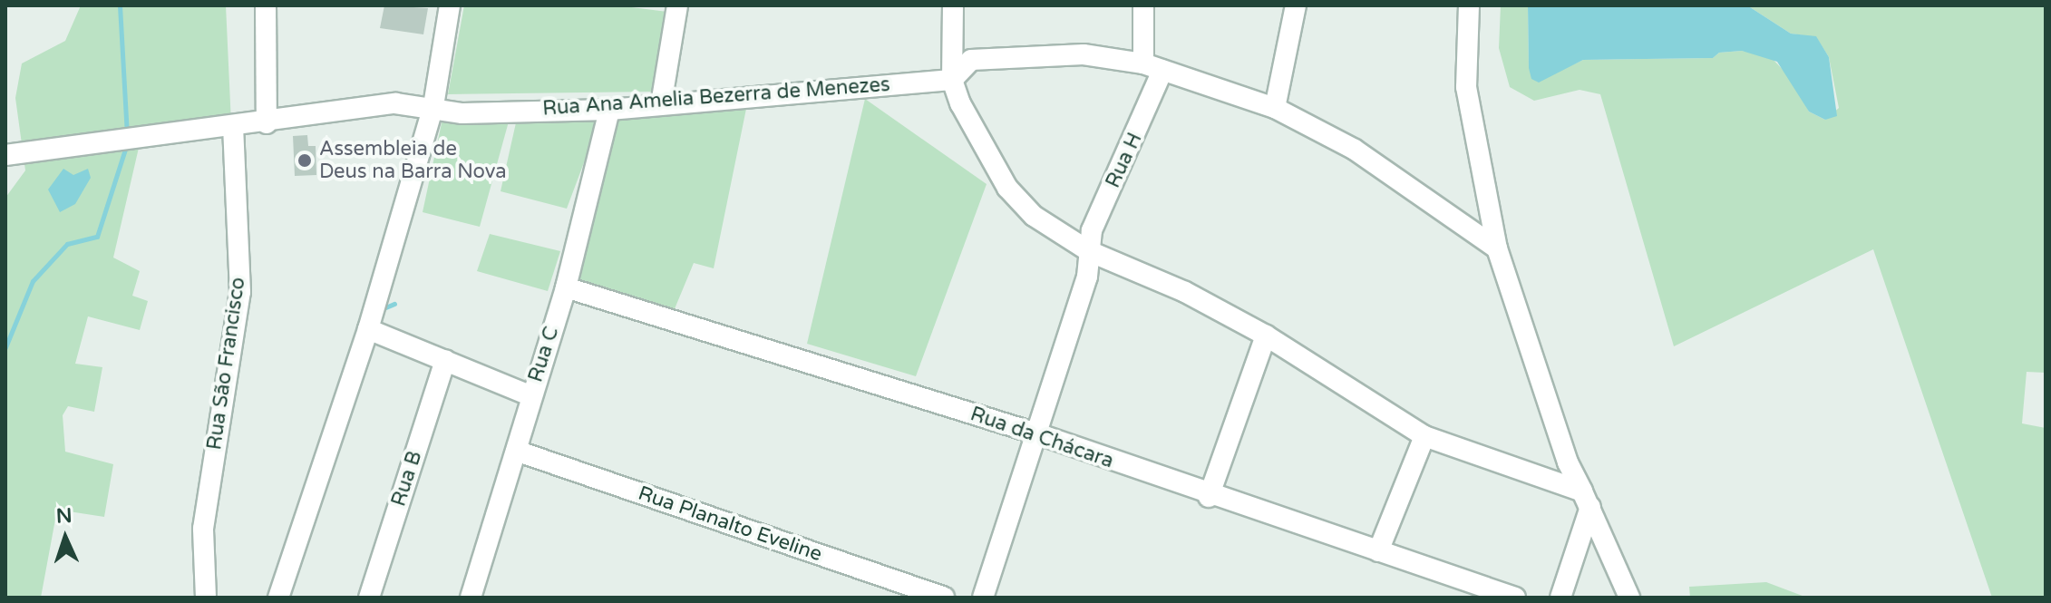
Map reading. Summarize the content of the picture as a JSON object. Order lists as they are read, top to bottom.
{
  "streets": {
    "street": [
      "Rua Ana Amelia Bezerra de Menezes",
      "Rua H",
      "Rua C",
      "Rua São Francisco",
      "Rua da Chácara",
      "Rua B",
      "Rua Planalto Eveline"
    ]
  },
  "crossings": [
    ["Rua Ana Amelia Bezerra de Menezes", "Rua C"],
    ["Rua Ana Amelia Bezerra de Menezes", "Rua São Francisco"],
    ["Rua H", "Rua da Chácara"],
    ["Rua C", "Rua da Chácara"],
    ["Rua C", "Rua Planalto Eveline"]
  ],
  "places": ["Assembleia de Deus na Barra Nova"],
  "north": "top"
}
